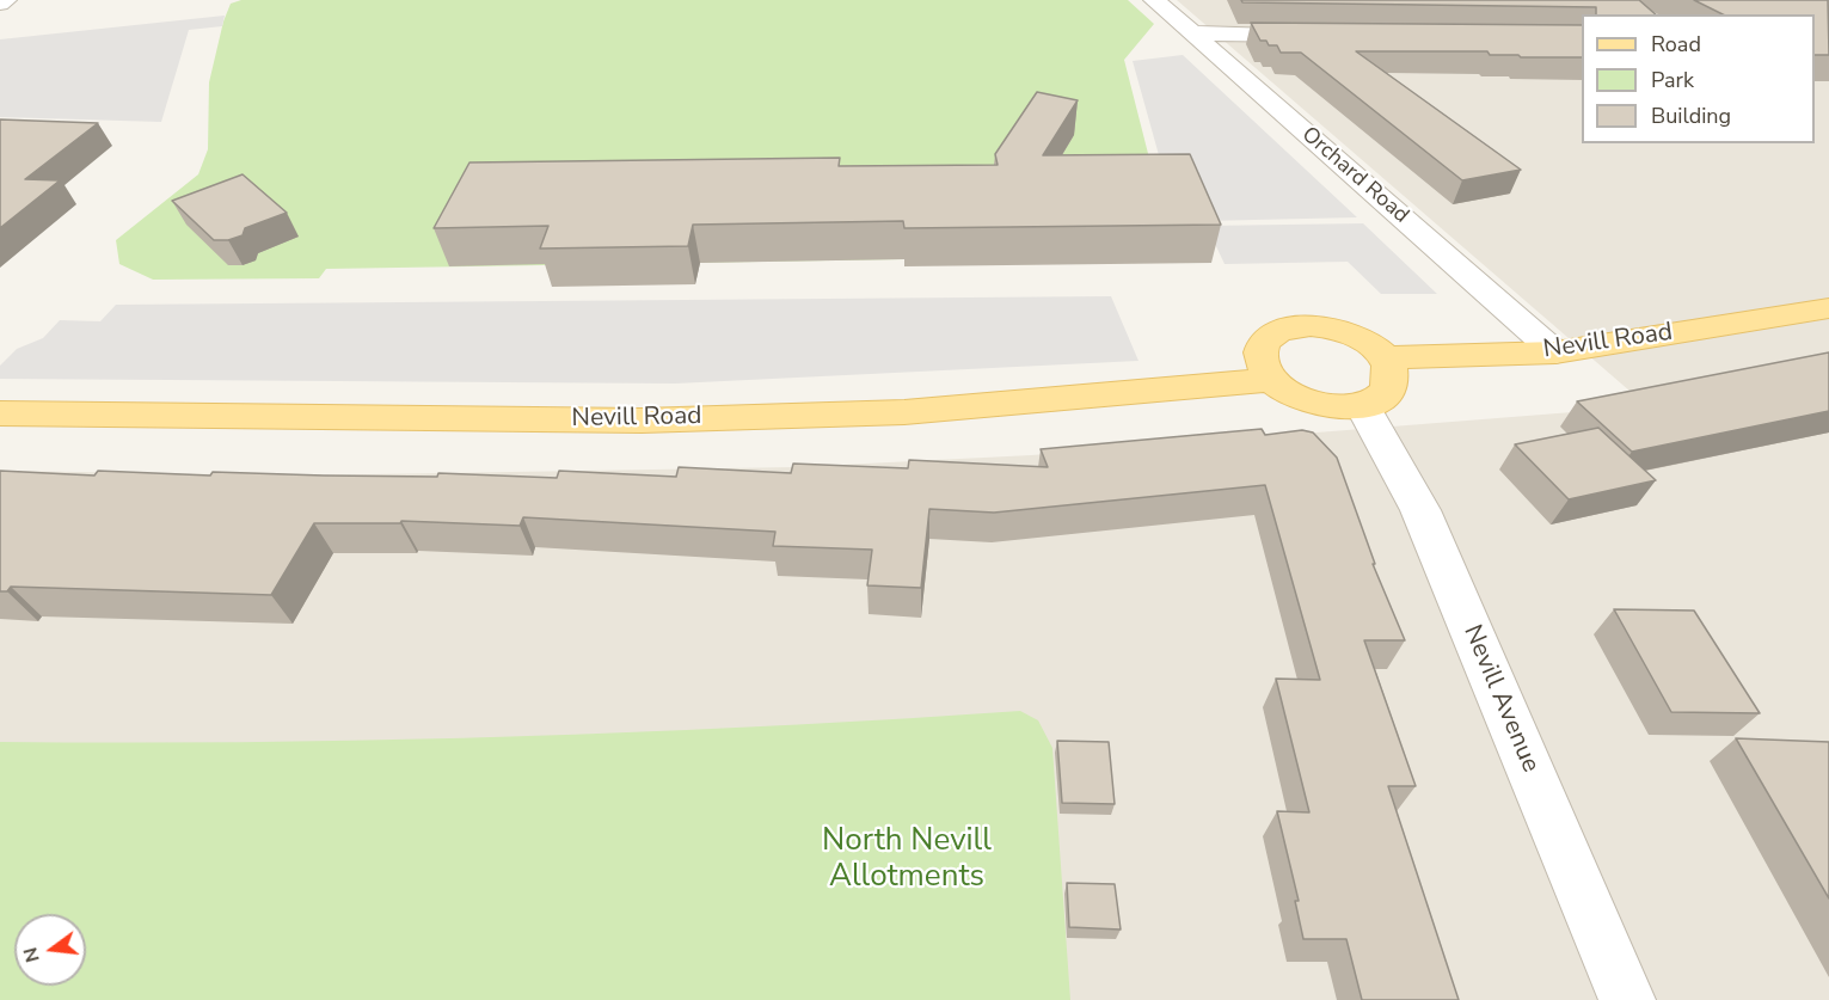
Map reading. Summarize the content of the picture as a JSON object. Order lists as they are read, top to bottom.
{
  "streets": {
    "main road": ["Nevill Road"],
    "street": ["Orchard Road", "Nevill Avenue"]
  },
  "crossings": [
    ["Orchard Road", "Nevill Road"],
    ["Nevill Road", "Nevill Avenue"]
  ],
  "parks": ["North Nevill Allotments"],
  "legend": ["Road", "Park", "Building"],
  "north": "left"
}
